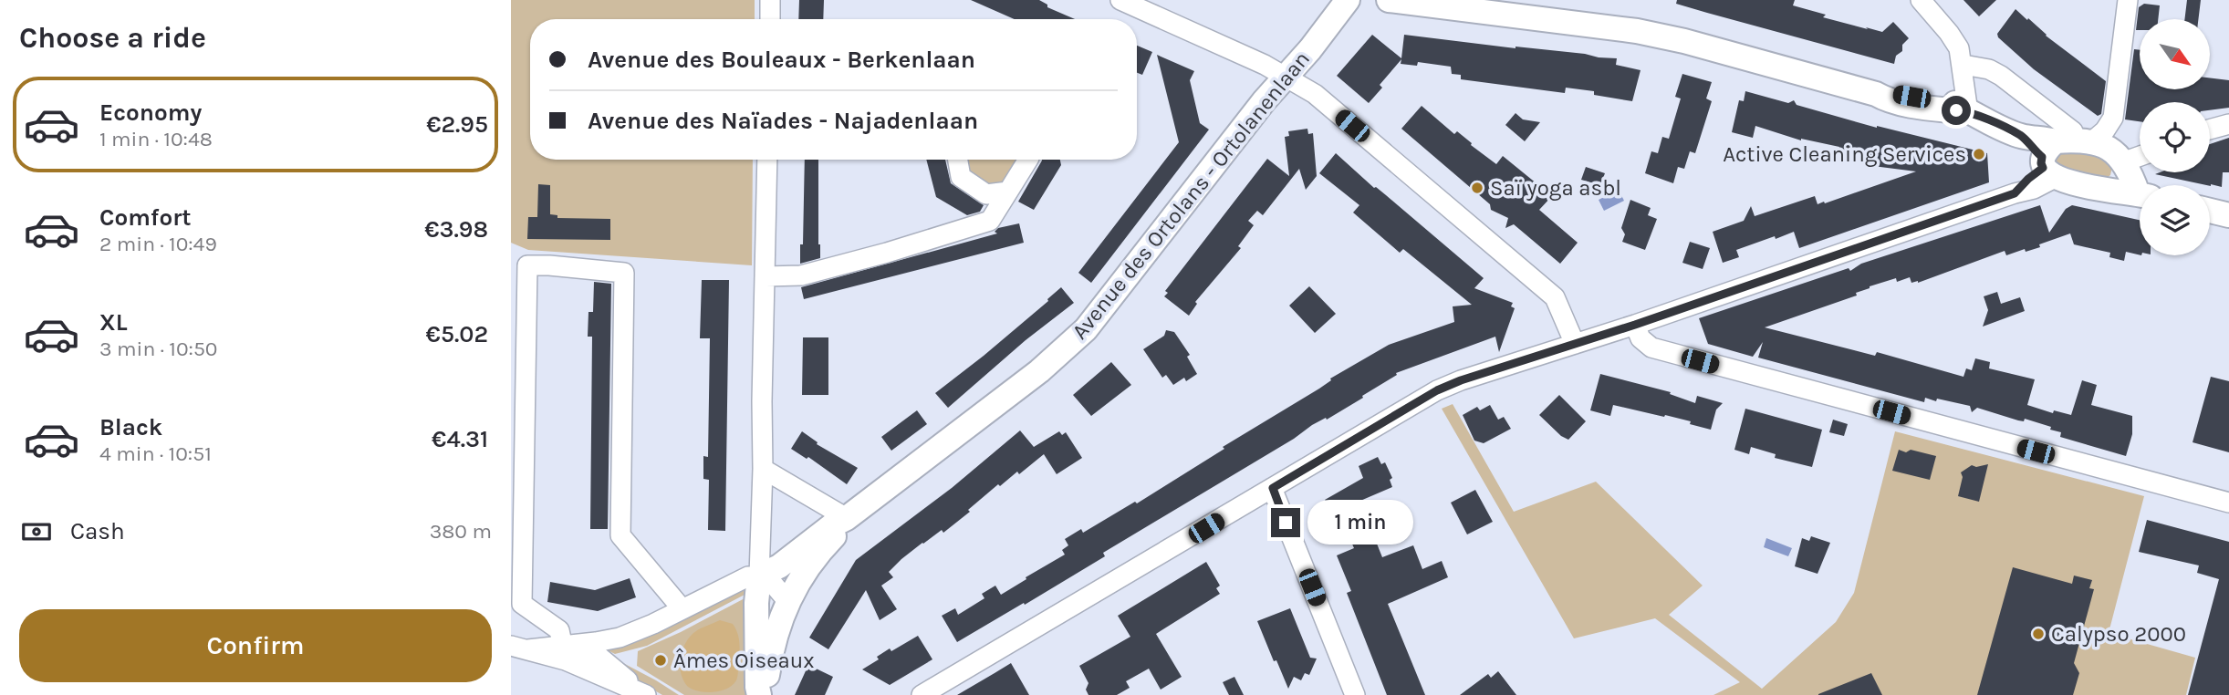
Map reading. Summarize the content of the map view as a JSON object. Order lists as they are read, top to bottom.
{
  "streets": {
    "street": ["Avenue des Ortolans - Ortolanenlaan"]
  },
  "places": [
    "Active Cleaning Services",
    "Saï yoga asbl",
    "Calypso 2000",
    "Âmes Oiseaux"
  ],
  "north": "bottom right",
  "page": {
    "heading": "Choose a ride",
    "banner": ["Avenue des Bouleaux - Berkenlaan", "Avenue des Naïades - Najadenlaan"],
    "list": [
      {
        "name": "Economy",
        "note": "1 min · 10:48",
        "value": "€2.95"
      },
      {
        "name": "Comfort",
        "note": "2 min · 10:49",
        "value": "€3.98"
      },
      {
        "name": "XL",
        "note": "3 min · 10:50",
        "value": "€5.02"
      },
      {
        "name": "Black",
        "note": "4 min · 10:51",
        "value": "€4.31"
      }
    ],
    "pay": ["Cash", "380 m"],
    "bubble": "1 min",
    "buttons": "Confirm"
  }
}
